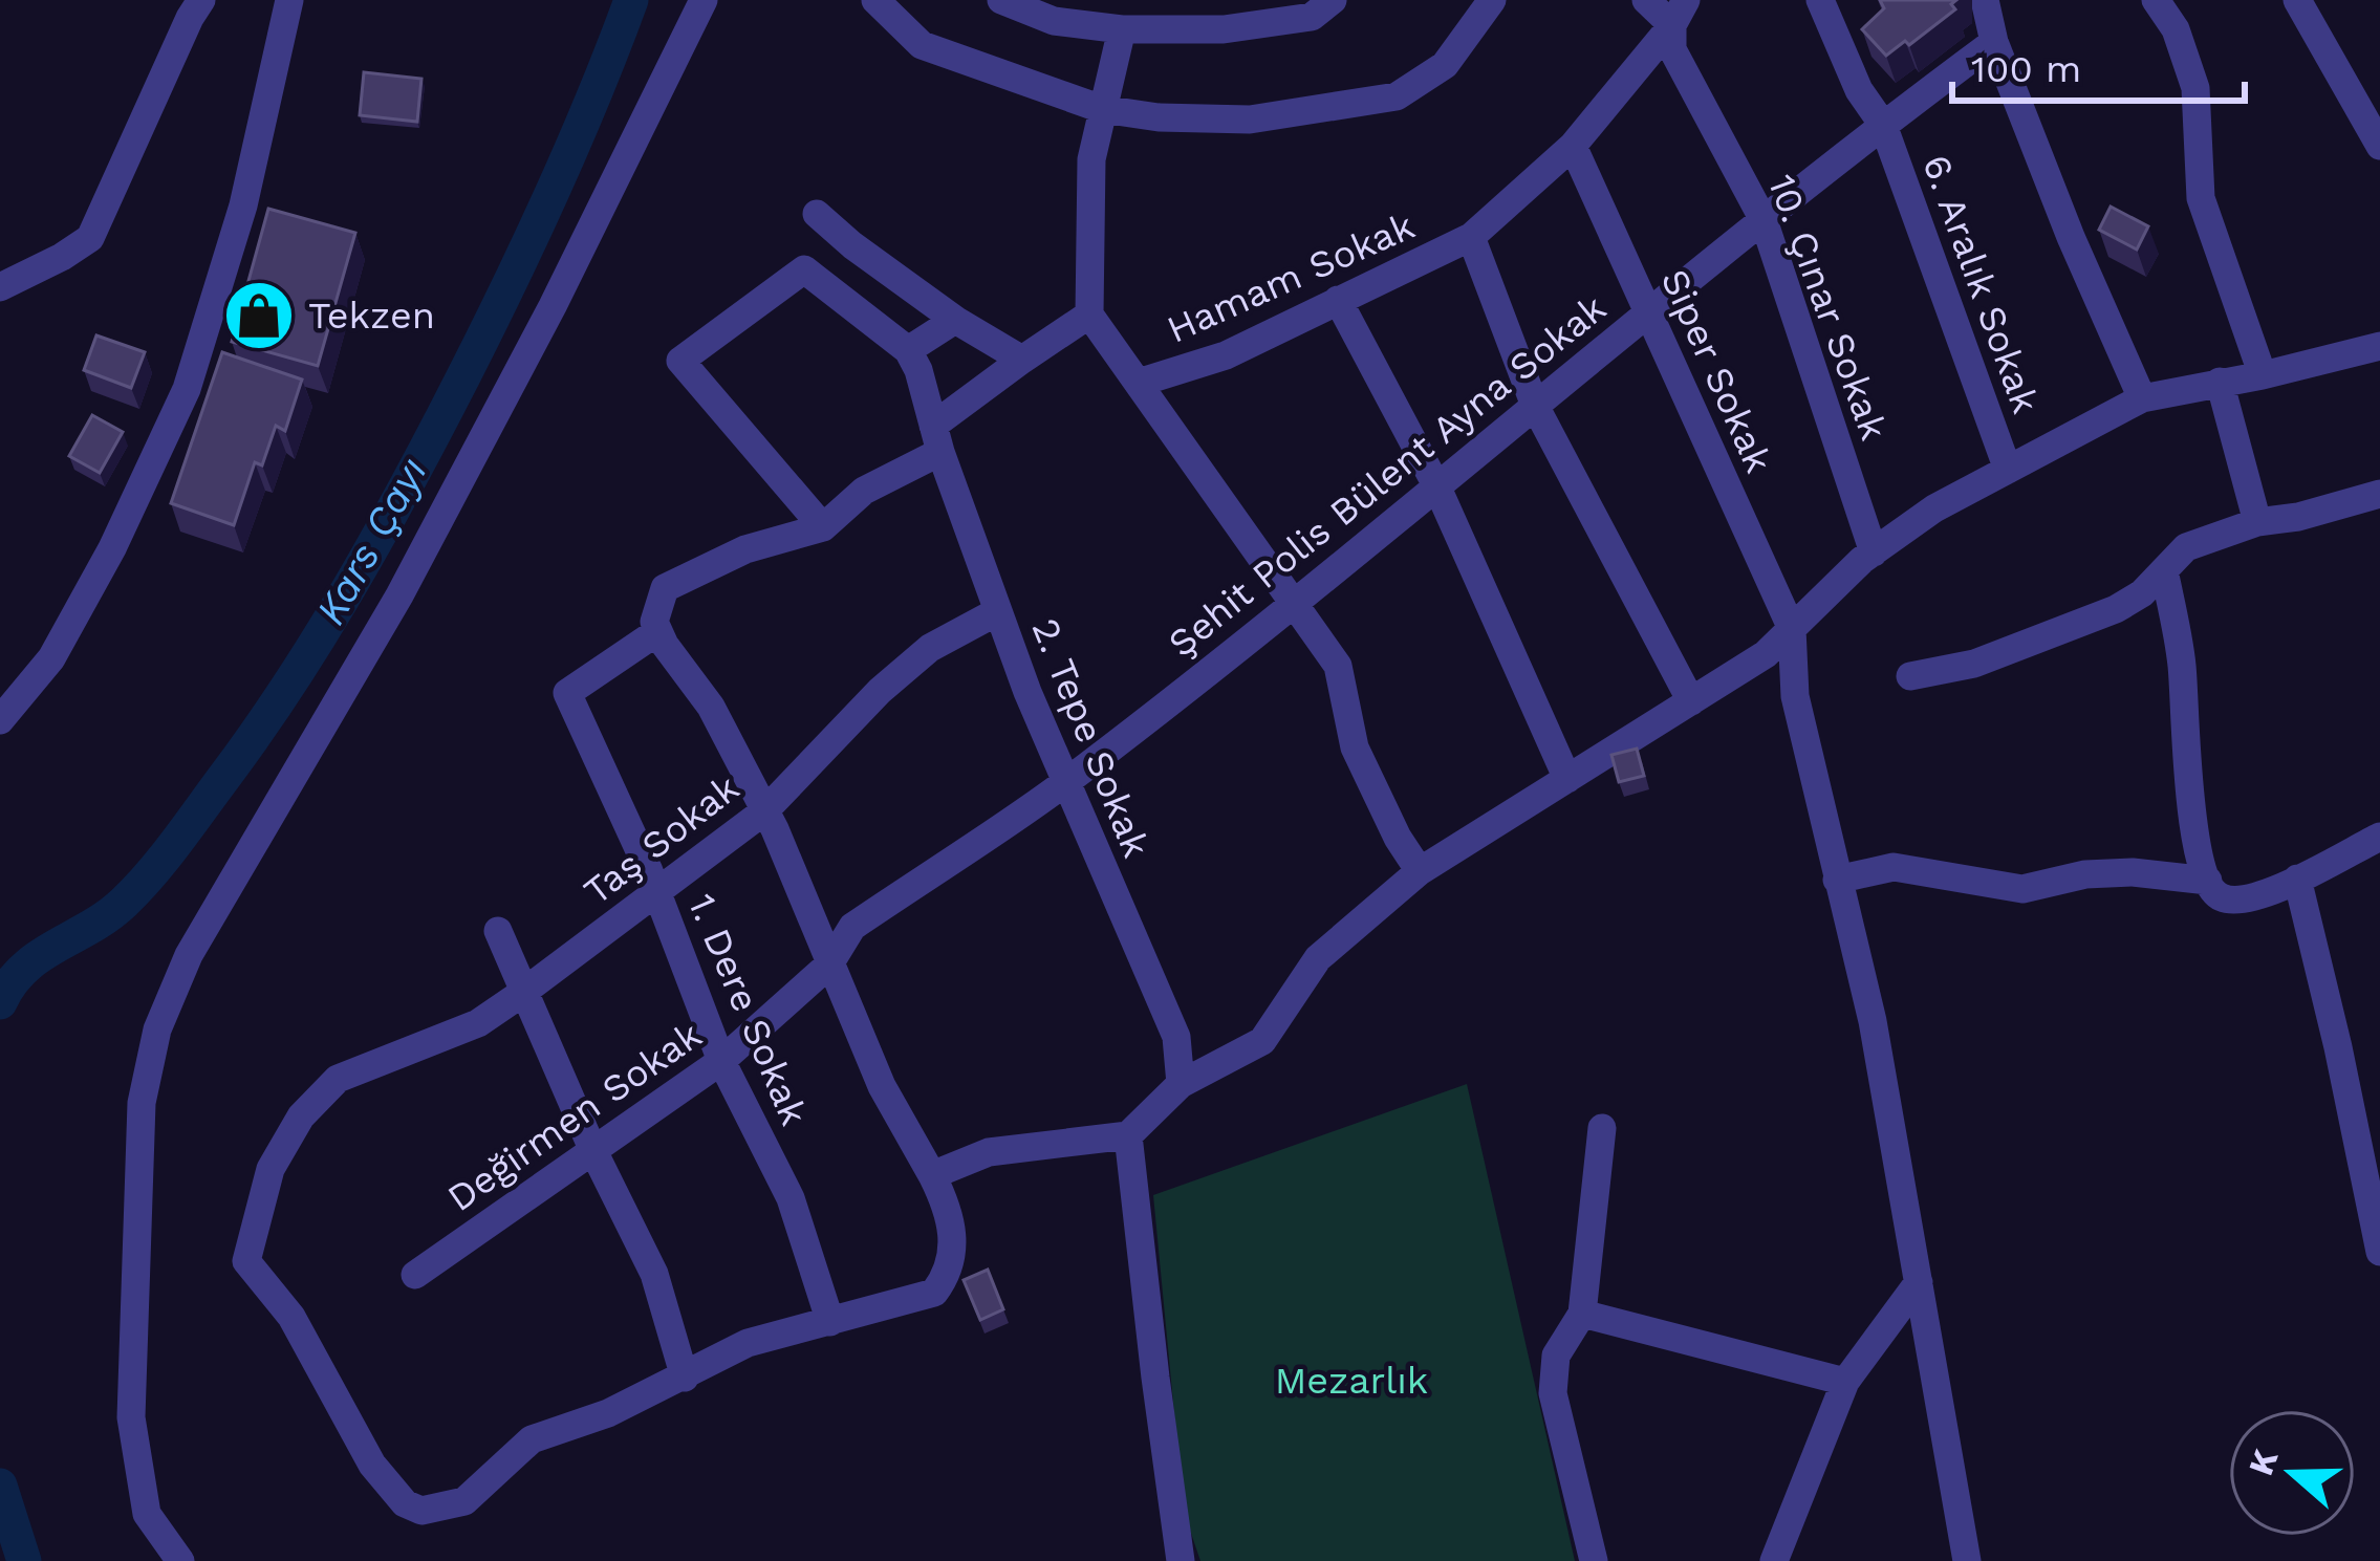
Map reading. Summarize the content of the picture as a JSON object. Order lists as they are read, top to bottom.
{
  "streets": {
    "street": [
      "Hamam Sokak",
      "6. Aralık Sokak",
      "10. Çınar Sokak",
      "Siper Sokak",
      "Şehit Polis Bülent Ayna Sokak",
      "2. Tepe Sokak",
      "Taş Sokak",
      "1. Dere Sokak",
      "Değirmen Sokak"
    ]
  },
  "crossings": [
    ["Hamam Sokak", "10. Çınar Sokak"],
    ["Hamam Sokak", "Siper Sokak"],
    ["6. Aralık Sokak", "Şehit Polis Bülent Ayna Sokak"],
    ["10. Çınar Sokak", "Şehit Polis Bülent Ayna Sokak"],
    ["Siper Sokak", "Şehit Polis Bülent Ayna Sokak"],
    ["Şehit Polis Bülent Ayna Sokak", "2. Tepe Sokak"],
    ["Şehit Polis Bülent Ayna Sokak", "Değirmen Sokak"],
    ["2. Tepe Sokak", "Taş Sokak"],
    ["Taş Sokak", "1. Dere Sokak"],
    ["1. Dere Sokak", "Değirmen Sokak"]
  ],
  "water": ["Kars Çayı"],
  "parks": ["Mezarlık"],
  "places": {
    "shop": ["Tekzen"]
  },
  "scale_bar": "100 m",
  "north": "left"
}
